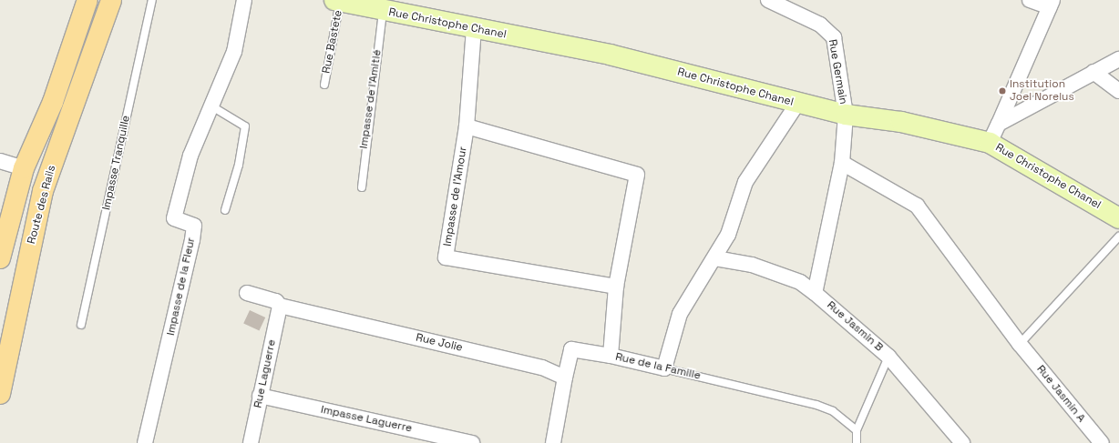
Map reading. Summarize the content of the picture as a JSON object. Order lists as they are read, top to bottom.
{
  "streets": {
    "main road": ["Route des Rails"],
    "street": [
      "Rue Christophe Chanel",
      "Rue Germain",
      "Impasse de l'Amour",
      "Impasse de la Fleur",
      "Rue Jasmin B",
      "Rue Jolie",
      "Rue de la Famille",
      "Rue Laguerre",
      "Rue Jasmin A",
      "Impasse Laguerre"
    ],
    "lane": ["Rue Bastete", "Impasse de l'Amitié", "Impasse Tranquille"]
  },
  "crossings": [
    ["Rue Christophe Chanel", "Rue Bastete"],
    ["Rue Christophe Chanel", "Rue Germain"],
    ["Rue Christophe Chanel", "Impasse de l'Amitié"],
    ["Rue Christophe Chanel", "Impasse de l'Amour"],
    ["Rue Germain", "Rue Jasmin B"],
    ["Rue Germain", "Rue Jasmin A"],
    ["Impasse de l'Amour", "Rue de la Famille"],
    ["Rue Jolie", "Rue Laguerre"],
    ["Rue Laguerre", "Impasse Laguerre"]
  ],
  "places": ["Institution Joel Norelus"]
}
